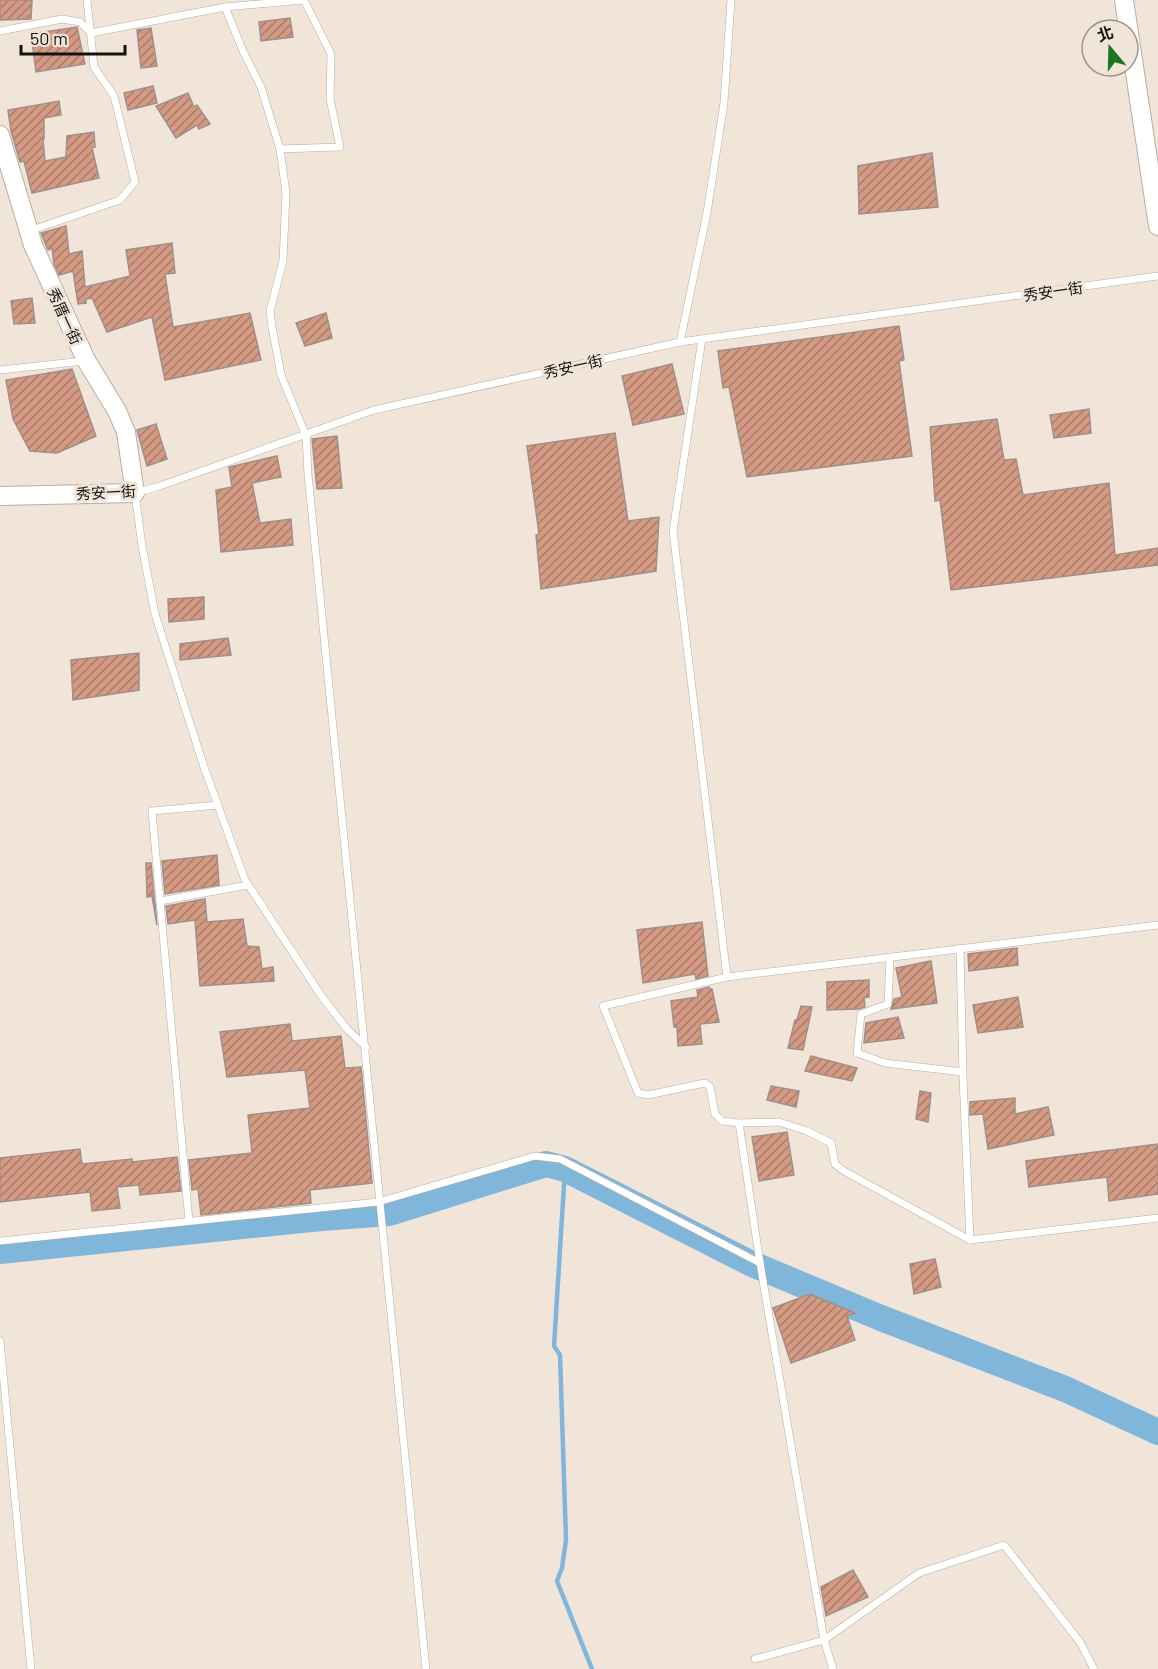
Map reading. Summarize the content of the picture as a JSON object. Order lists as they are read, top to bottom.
{
  "streets": {
    "street": ["秀安一街", "秀厝一街"]
  },
  "crossings": [
    ["秀安一街", "秀厝一街"]
  ],
  "scale_bar": "50 m",
  "north": "top"
}
